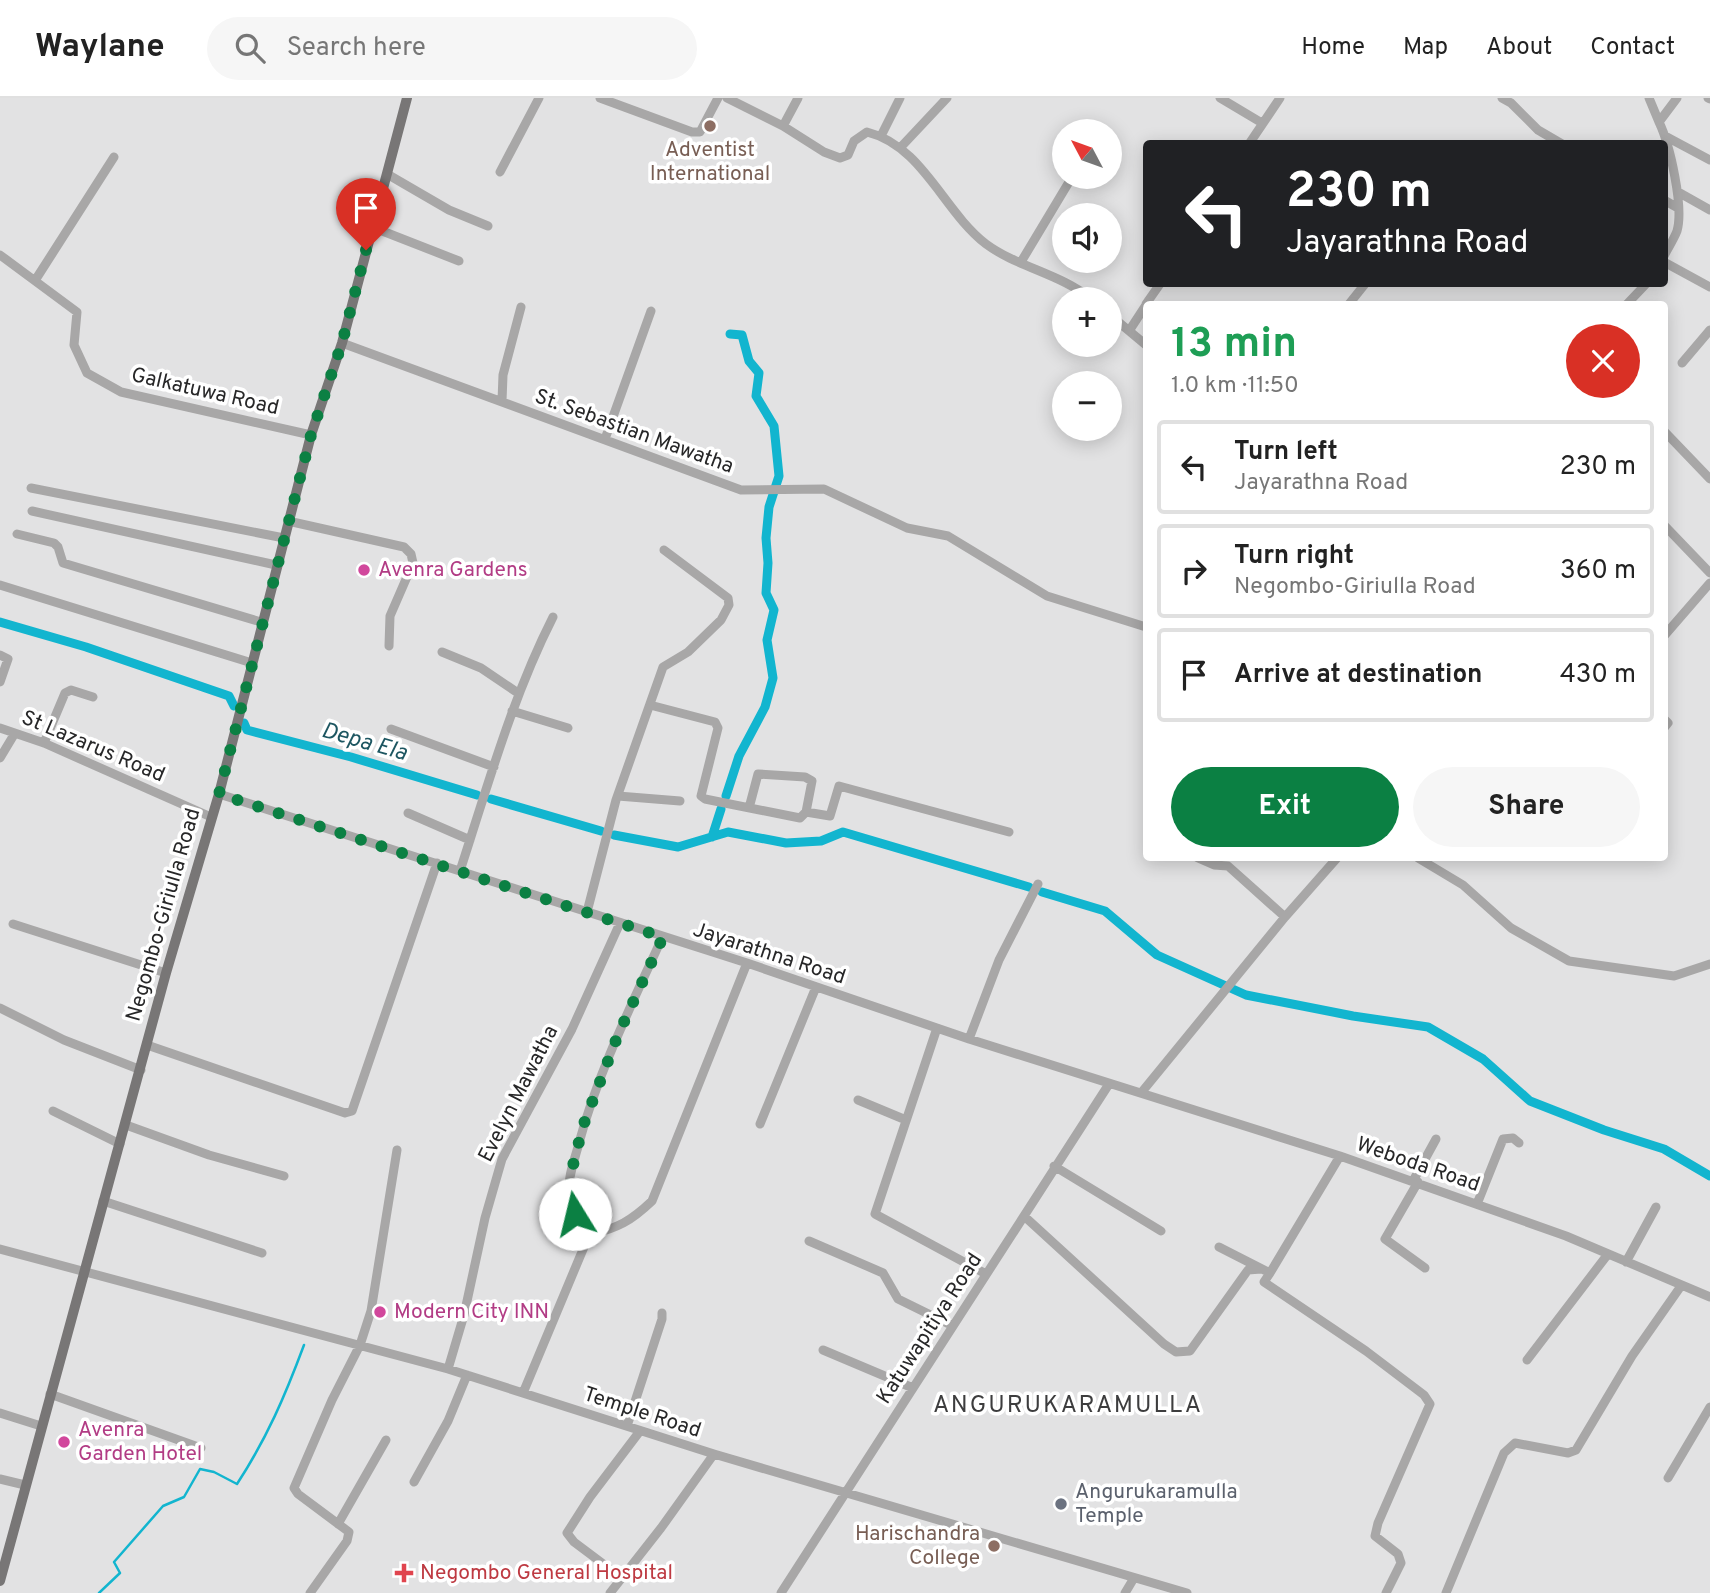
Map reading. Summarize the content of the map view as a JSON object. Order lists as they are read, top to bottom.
{
  "streets": {
    "main road": ["Negombo-Giriulla Road"],
    "street": [
      "Galkatuwa Road",
      "St. Sebastian Mawatha",
      "St Lazarus Road",
      "Jayarathna Road",
      "Evelyn Mawatha",
      "Weboda Road",
      "Katuwapitiya Road",
      "Temple Road"
    ]
  },
  "crossings": [
    ["Galkatuwa Road", "Negombo-Giriulla Road"],
    ["St. Sebastian Mawatha", "Negombo-Giriulla Road"],
    ["St Lazarus Road", "Negombo-Giriulla Road"],
    ["Negombo-Giriulla Road", "Jayarathna Road"],
    ["Negombo-Giriulla Road", "Temple Road"],
    ["Jayarathna Road", "Evelyn Mawatha"],
    ["Jayarathna Road", "Weboda Road"],
    ["Jayarathna Road", "Katuwapitiya Road"],
    ["Evelyn Mawatha", "Temple Road"],
    ["Weboda Road", "Katuwapitiya Road"],
    ["Katuwapitiya Road", "Temple Road"]
  ],
  "districts": ["ANGURUKARAMULLA"],
  "water": ["Depa Ela"],
  "places": {
    "other": [
      "Adventist International",
      "Avenra Gardens",
      "Modern City INN",
      "Avenra Garden Hotel",
      "Angurukaramulla Temple",
      "Harischandra College"
    ],
    "health": ["Negombo General Hospital"]
  },
  "north": "top left",
  "page": {
    "header": "Waylane",
    "search": "Search here",
    "nav": [
      "Home",
      "Map",
      "About",
      "Contact"
    ],
    "map_buttons": ["+", "−"],
    "turn": ["230 m", "Jayarathna Road"],
    "heading": ["13 min", "1.0 km · 11:50"],
    "list": [
      {
        "name": "Turn left",
        "note": "Jayarathna Road",
        "value": "230 m"
      },
      {
        "name": "Turn right",
        "note": "Negombo-Giriulla Road",
        "value": "360 m"
      },
      {
        "name": "Arrive at destination",
        "value": "430 m"
      }
    ],
    "buttons": ["Exit", "Share"]
  }
}
